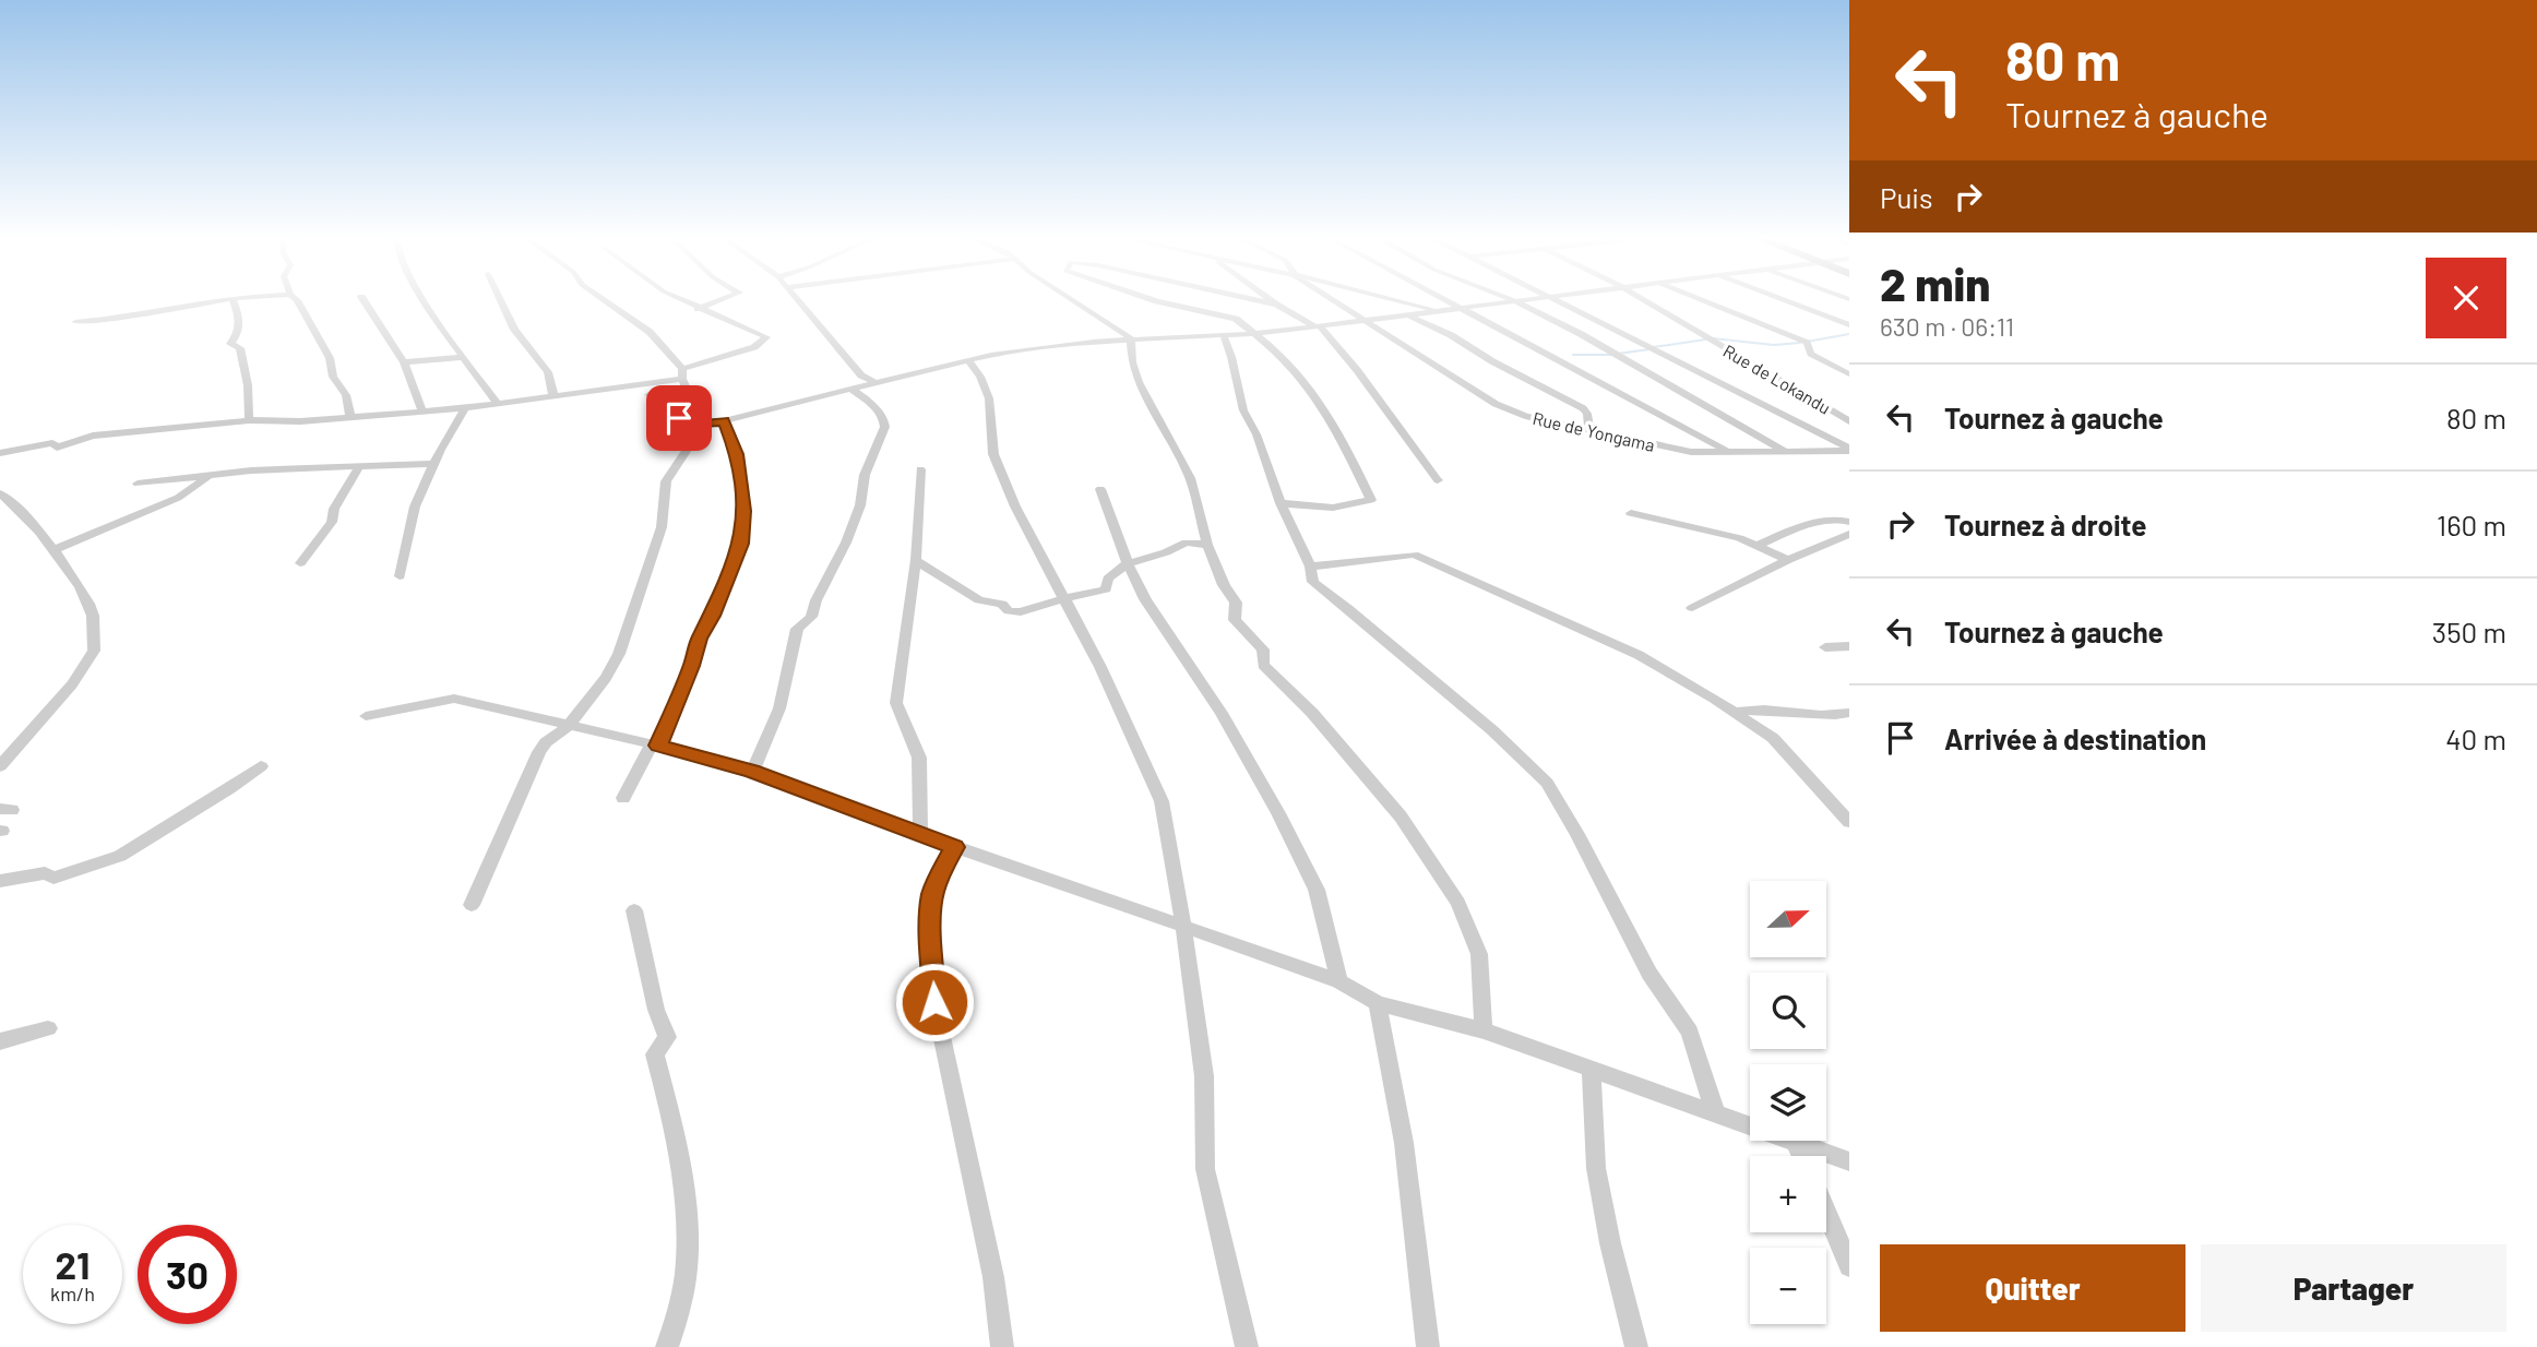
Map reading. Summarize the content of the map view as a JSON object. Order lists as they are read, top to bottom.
{
  "streets": {
    "street": ["Rue de Lokandu", "Rue de Yongama"]
  },
  "north": "right",
  "page": {
    "turn": ["80 m", "Tournez à gauche"],
    "then": "Puis",
    "heading": ["2 min", "630 m · 06:11"],
    "list": [
      {
        "name": "Tournez à gauche",
        "value": "80 m"
      },
      {
        "name": "Tournez à droite",
        "value": "160 m"
      },
      {
        "name": "Tournez à gauche",
        "value": "350 m"
      },
      {
        "name": "Arrivée à destination",
        "value": "40 m"
      }
    ],
    "map_buttons": ["+", "−"],
    "speed": "21 km/h",
    "limit": "30",
    "buttons": ["Quitter", "Partager"]
  }
}
